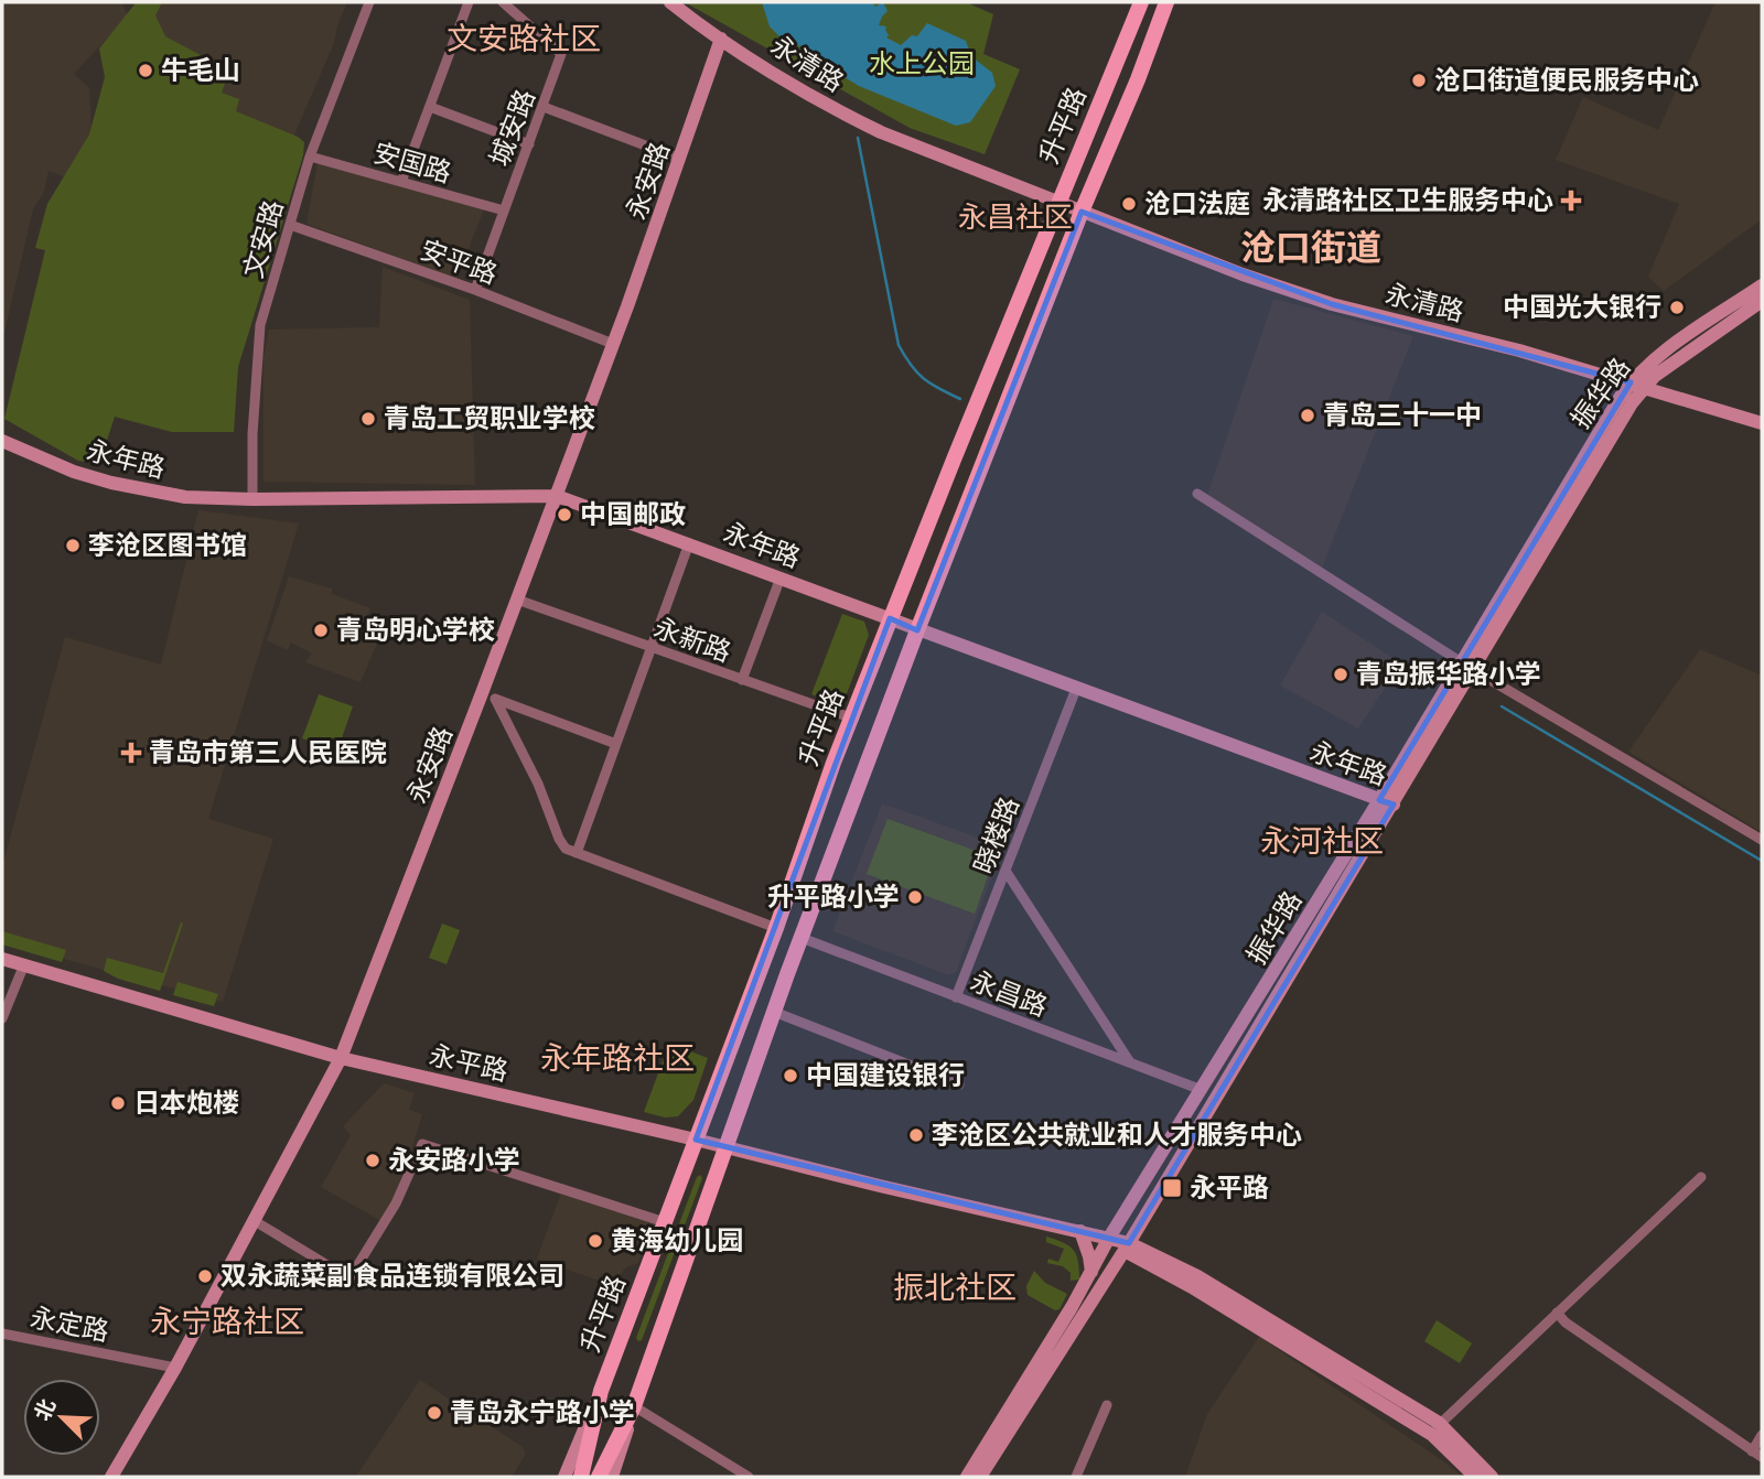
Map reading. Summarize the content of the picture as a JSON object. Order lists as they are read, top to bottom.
{
  "streets": {
    "main road": [
      "永清路",
      "升平路",
      "永安路",
      "振华路",
      "永年路",
      "永平路"
    ],
    "street": [
      "城安路",
      "安国路",
      "文安路",
      "安平路",
      "永新路",
      "晓楼路",
      "永昌路",
      "永定路"
    ]
  },
  "crossings": [
    ["永清路", "升平路"],
    ["永清路", "永安路"],
    ["永清路", "振华路"],
    ["升平路", "永年路"],
    ["升平路", "永新路"],
    ["升平路", "永昌路"],
    ["升平路", "永平路"],
    ["城安路", "安国路"],
    ["城安路", "安平路"],
    ["安国路", "文安路"],
    ["永安路", "安平路"],
    ["永安路", "永年路"],
    ["永安路", "永新路"],
    ["永安路", "永平路"],
    ["永安路", "永定路"],
    ["文安路", "安平路"],
    ["文安路", "永年路"],
    ["振华路", "永年路"],
    ["振华路", "永昌路"],
    ["振华路", "永平路"],
    ["永年路", "晓楼路"],
    ["晓楼路", "永昌路"]
  ],
  "districts": [
    "文安路社区",
    "永昌社区",
    "沧口街道",
    "永河社区",
    "永年路社区",
    "振北社区",
    "永宁路社区"
  ],
  "parks": ["水上公园"],
  "places": {
    "other": [
      "牛毛山",
      "沧口街道便民服务中心",
      "沧口法庭",
      "中国光大银行",
      "青岛三十一中",
      "青岛工贸职业学校",
      "中国邮政",
      "李沧区图书馆",
      "青岛明心学校",
      "青岛振华路小学",
      "升平路小学",
      "中国建设银行",
      "日本炮楼",
      "李沧区公共就业和人才服务中心",
      "永安路小学",
      "黄海幼儿园",
      "双永蔬菜副食品连锁有限公司",
      "青岛永宁路小学"
    ],
    "health": ["永清路社区卫生服务中心", "青岛市第三人民医院"],
    "transit": ["永平路"]
  },
  "north": "top left"
}
